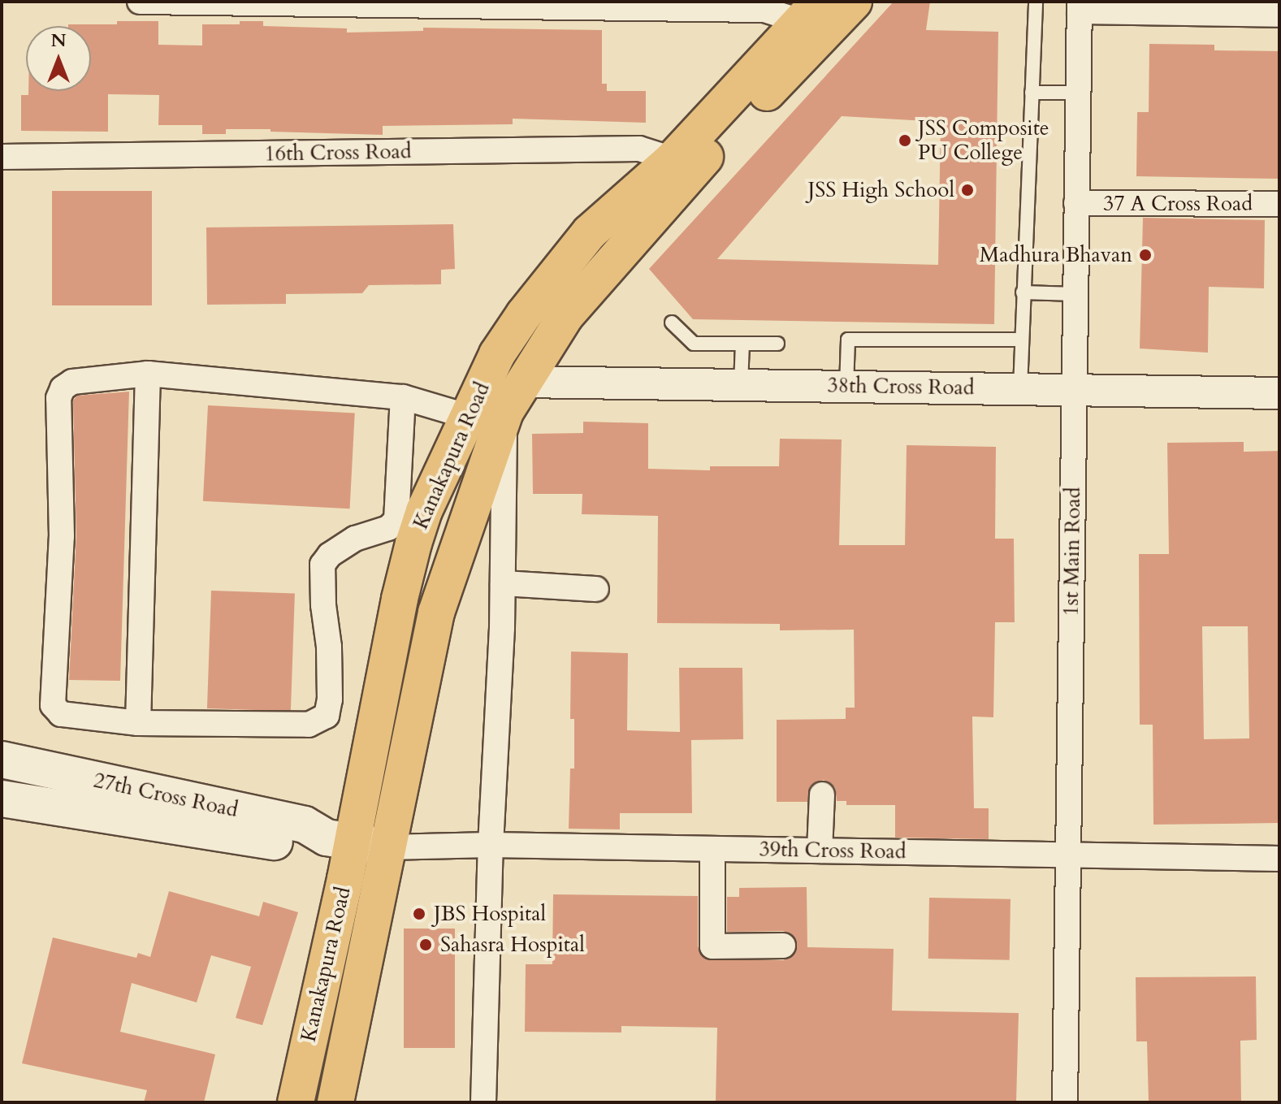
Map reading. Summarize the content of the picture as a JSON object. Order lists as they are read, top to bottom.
{
  "streets": {
    "main road": ["Kanakapura Road", "27th Cross Road"],
    "street": [
      "16th Cross Road",
      "37 A Cross Road",
      "38th Cross Road",
      "1st Main Road",
      "39th Cross Road"
    ]
  },
  "crossings": [
    ["16th Cross Road", "Kanakapura Road"],
    ["37 A Cross Road", "1st Main Road"],
    ["38th Cross Road", "Kanakapura Road"],
    ["38th Cross Road", "1st Main Road"],
    ["Kanakapura Road", "27th Cross Road"],
    ["Kanakapura Road", "39th Cross Road"],
    ["1st Main Road", "39th Cross Road"],
    ["27th Cross Road", "39th Cross Road"]
  ],
  "places": [
    "JSS Composite PU College",
    "JSS High School",
    "Madhura Bhavan",
    "JBS Hospital",
    "Sahasra Hospital"
  ],
  "north": "top"
}
